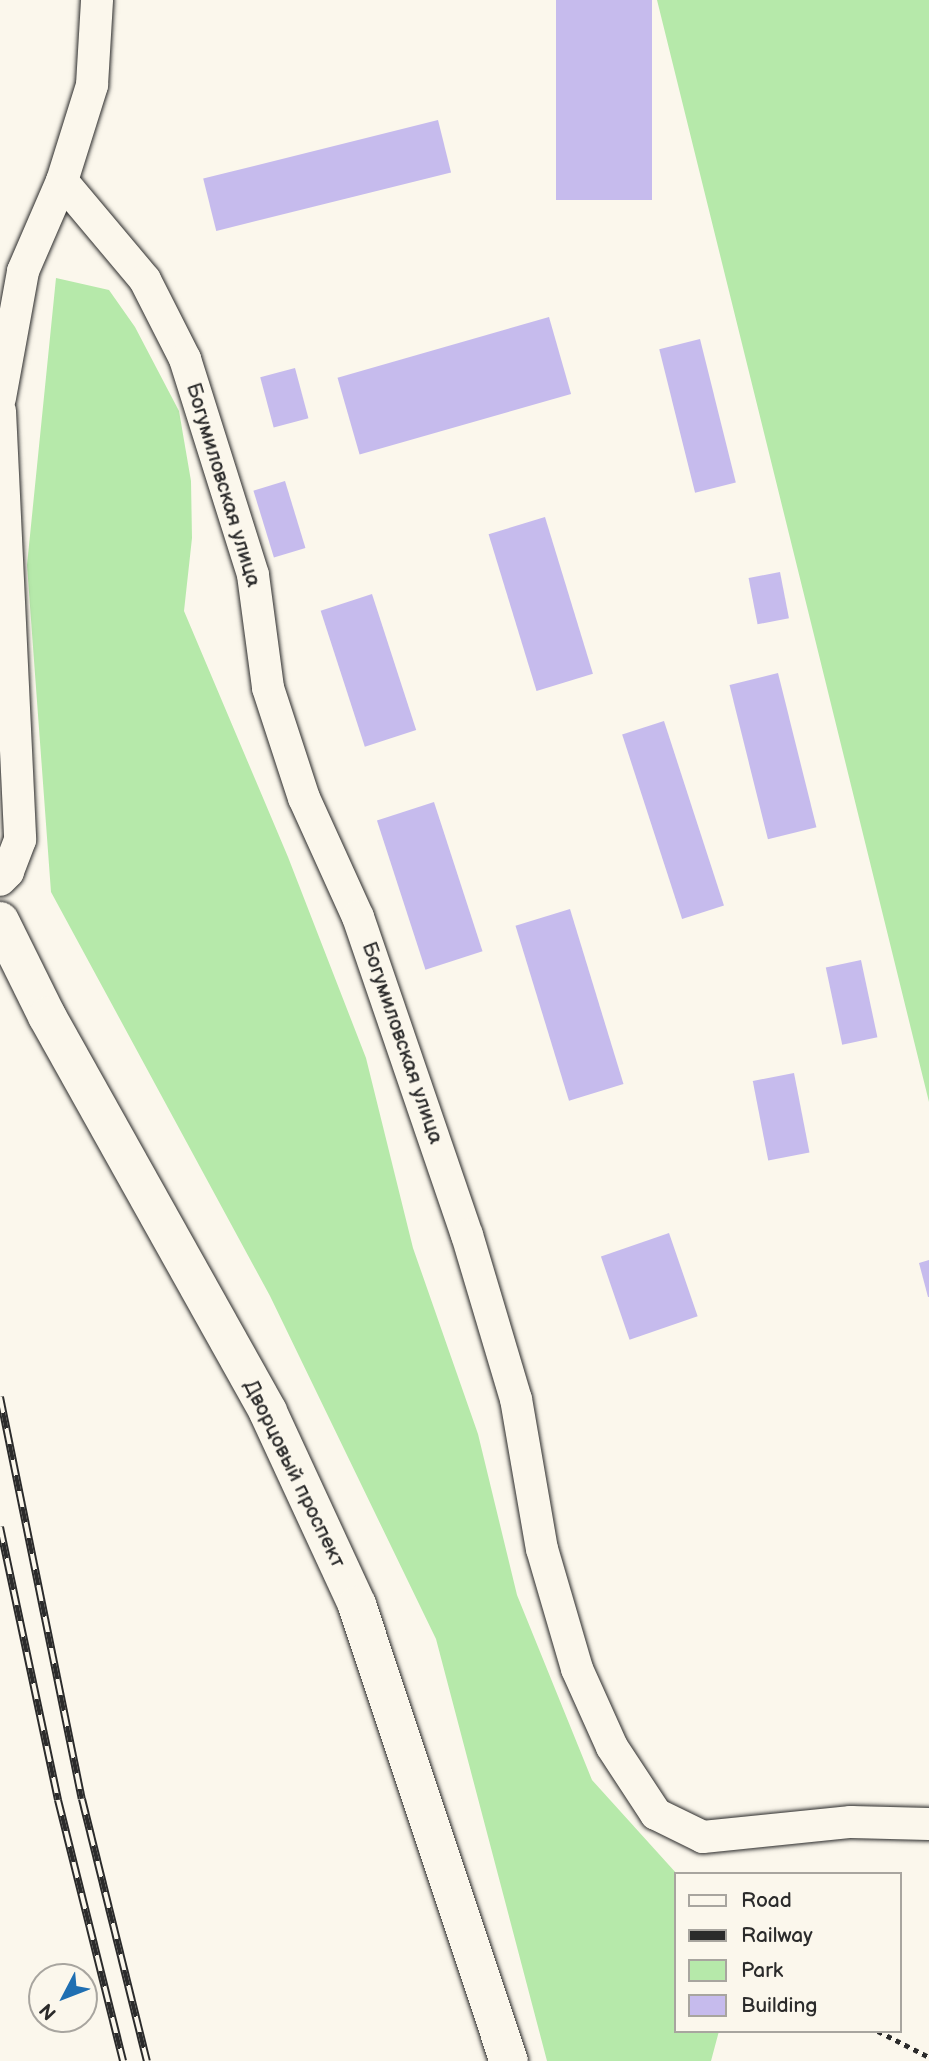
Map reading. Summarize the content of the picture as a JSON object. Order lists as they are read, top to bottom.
{
  "streets": {
    "main road": ["Дворцовый проспект"],
    "street": ["Богумиловская улица"]
  },
  "legend": [
    "Road",
    "Railway",
    "Park",
    "Building"
  ],
  "north": "bottom left"
}
